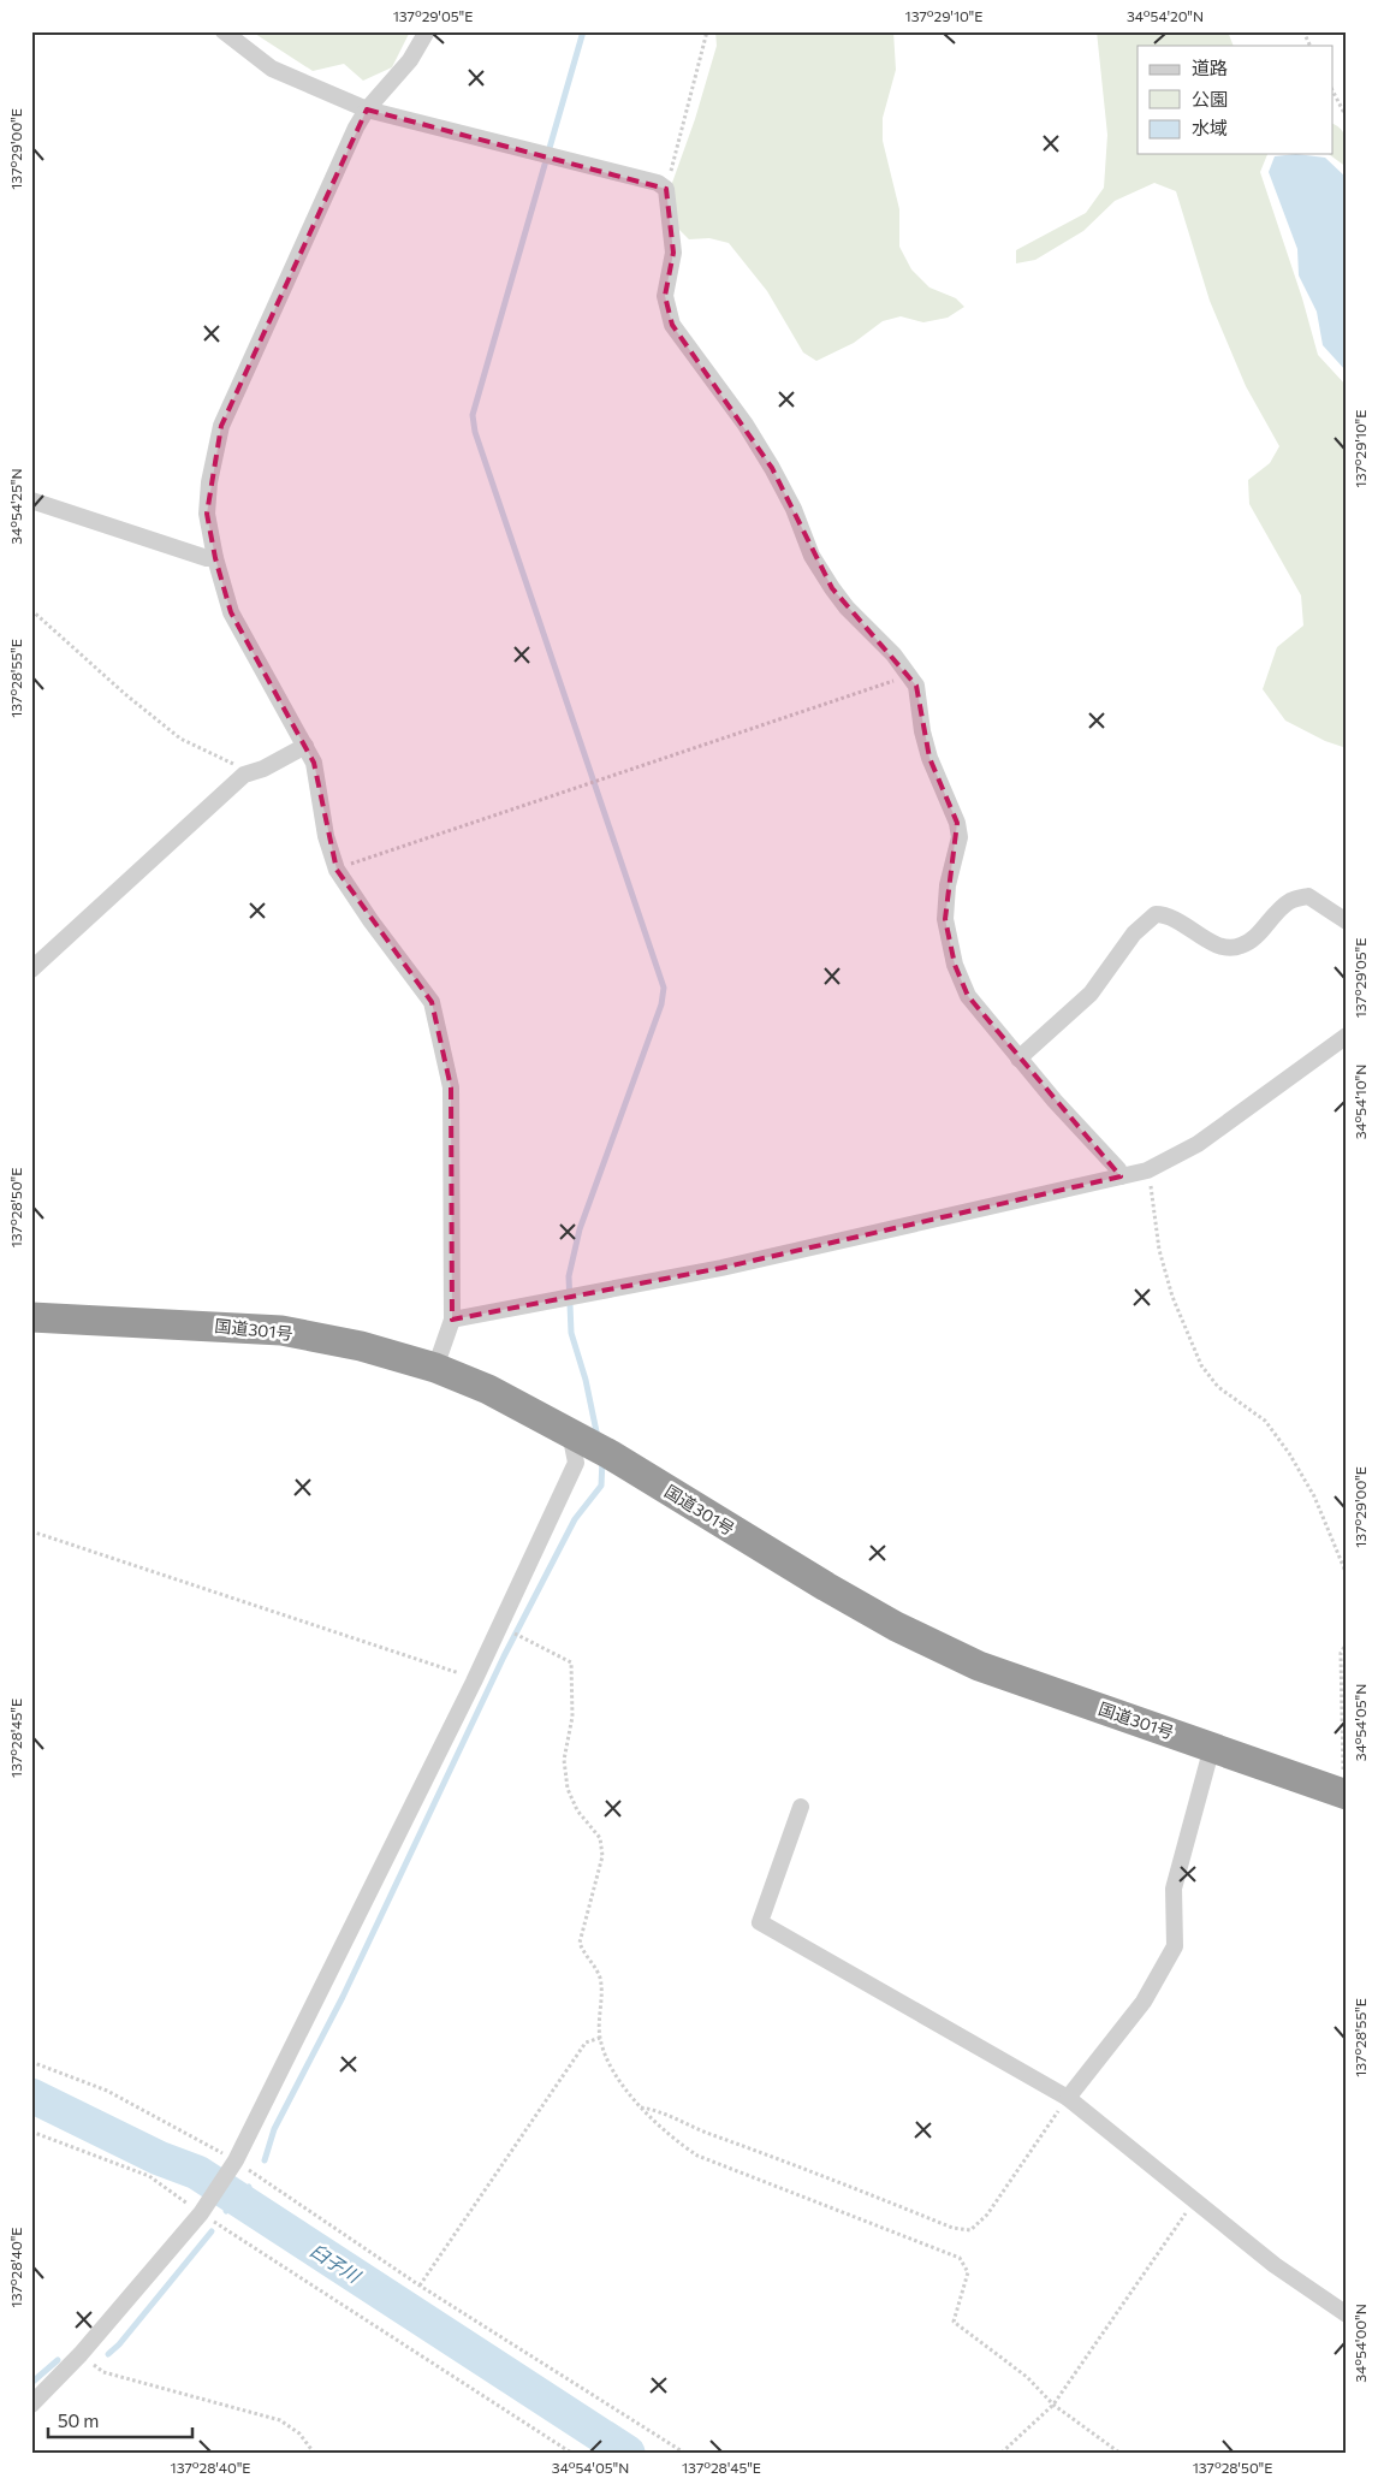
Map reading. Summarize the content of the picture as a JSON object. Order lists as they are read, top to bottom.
{
  "streets": {
    "highway": ["国道301号"]
  },
  "water": ["臼子川"],
  "legend": ["道路", "公園", "水域"],
  "scale_bar": "50 m",
  "coordinates": [
    "137°29'05\"E",
    "137°29'10\"E",
    "34°54'20\"N",
    "137°29'00\"E",
    "34°54'25\"N",
    "137°28'55\"E",
    "34°54'10\"N",
    "137°28'50\"E",
    "34°54'05\"N",
    "137°28'45\"E",
    "137°28'40\"E",
    "34°54'00\"N"
  ]
}
